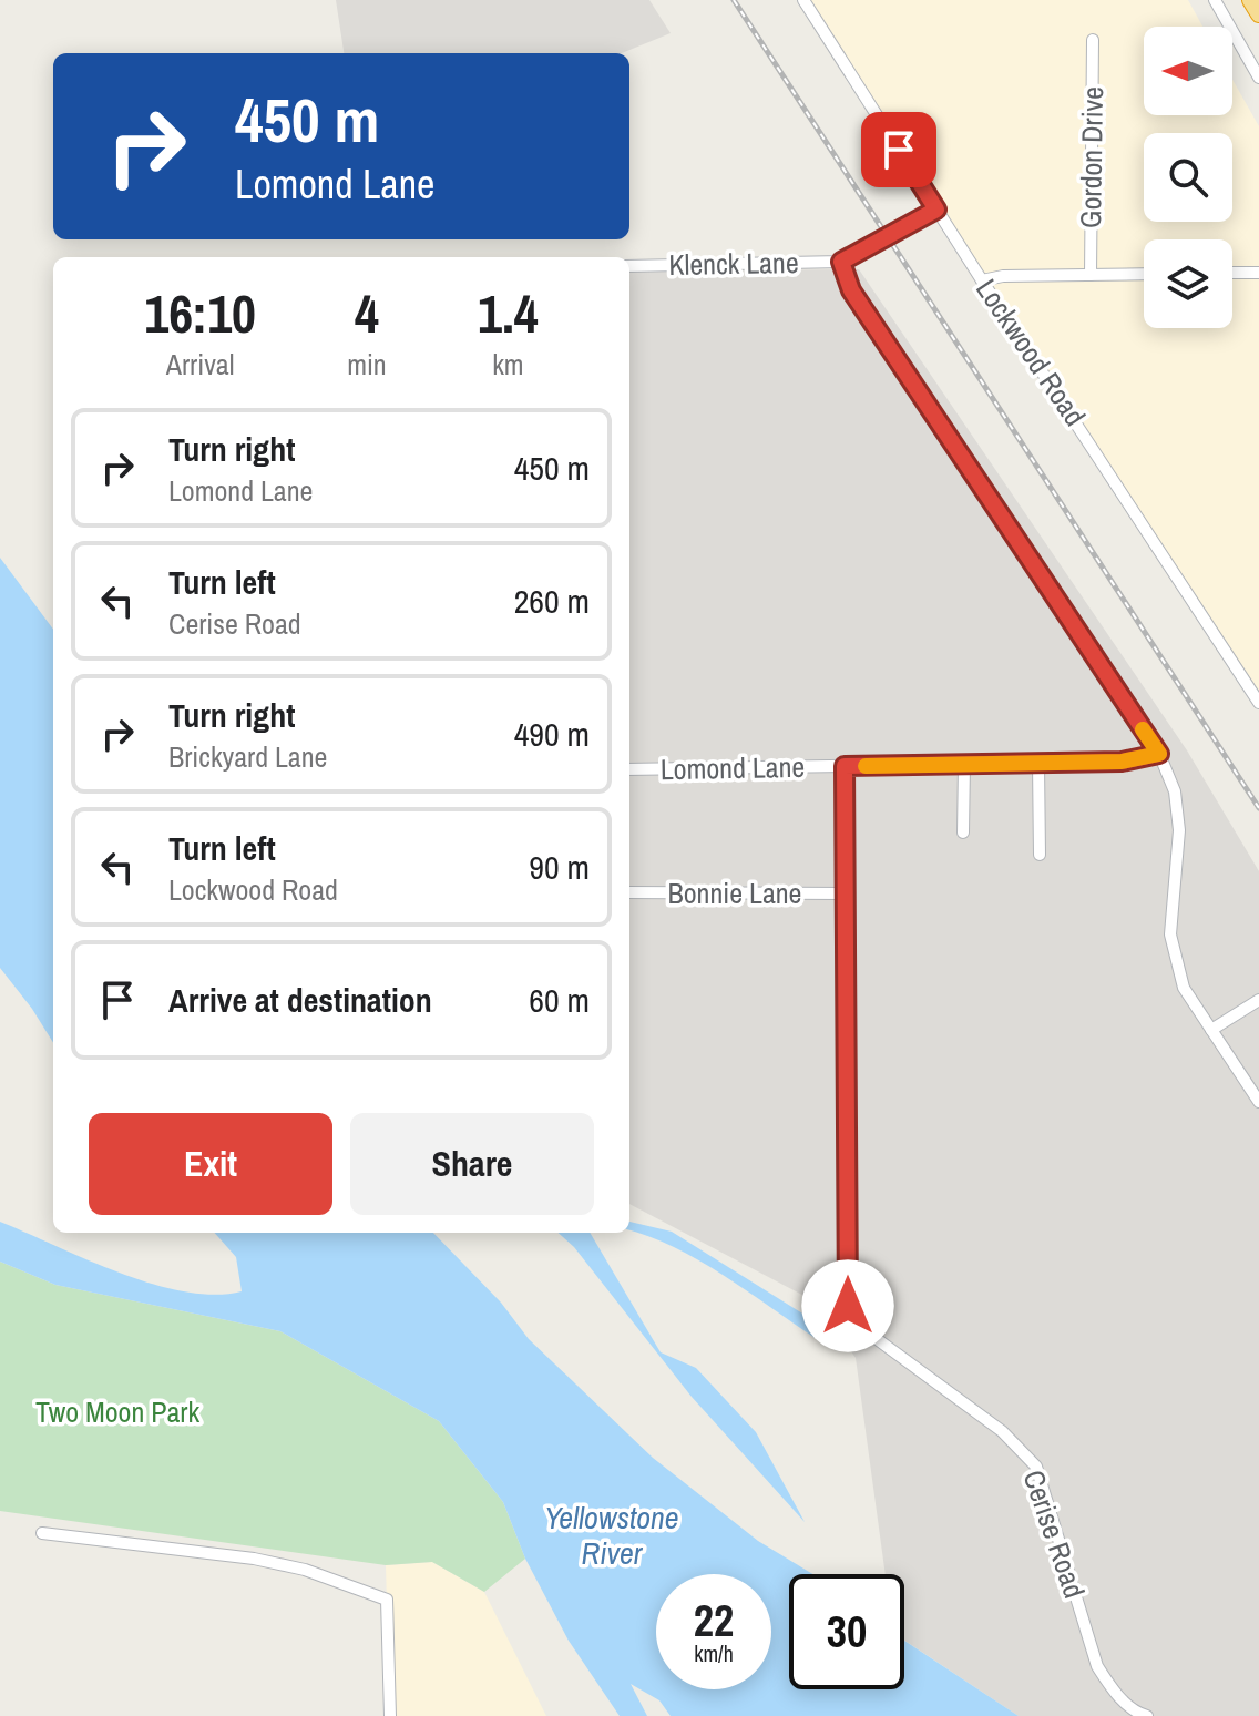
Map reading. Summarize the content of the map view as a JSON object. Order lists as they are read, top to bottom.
{
  "streets": {
    "street": [
      "Gordon Drive",
      "Klenck Lane",
      "Lockwood Road",
      "Lomond Lane",
      "Bonnie Lane",
      "Cerise Road"
    ]
  },
  "crossings": [
    ["Bonnie Lane", "Cerise Road"]
  ],
  "water": ["Yellowstone River"],
  "parks": ["Two Moon Park"],
  "north": "left",
  "page": {
    "turn": ["450 m", "Lomond Lane"],
    "eta": [
      "16:10",
      "Arrival",
      "4",
      "min",
      "1.4",
      "km"
    ],
    "list": [
      {
        "name": "Turn right",
        "note": "Lomond Lane",
        "value": "450 m"
      },
      {
        "name": "Turn left",
        "note": "Cerise Road",
        "value": "260 m"
      },
      {
        "name": "Turn right",
        "note": "Brickyard Lane",
        "value": "490 m"
      },
      {
        "name": "Turn left",
        "note": "Lockwood Road",
        "value": "90 m"
      },
      {
        "name": "Arrive at destination",
        "value": "60 m"
      }
    ],
    "buttons": ["Exit", "Share"],
    "speed": "22 km/h",
    "limit": "30"
  }
}
